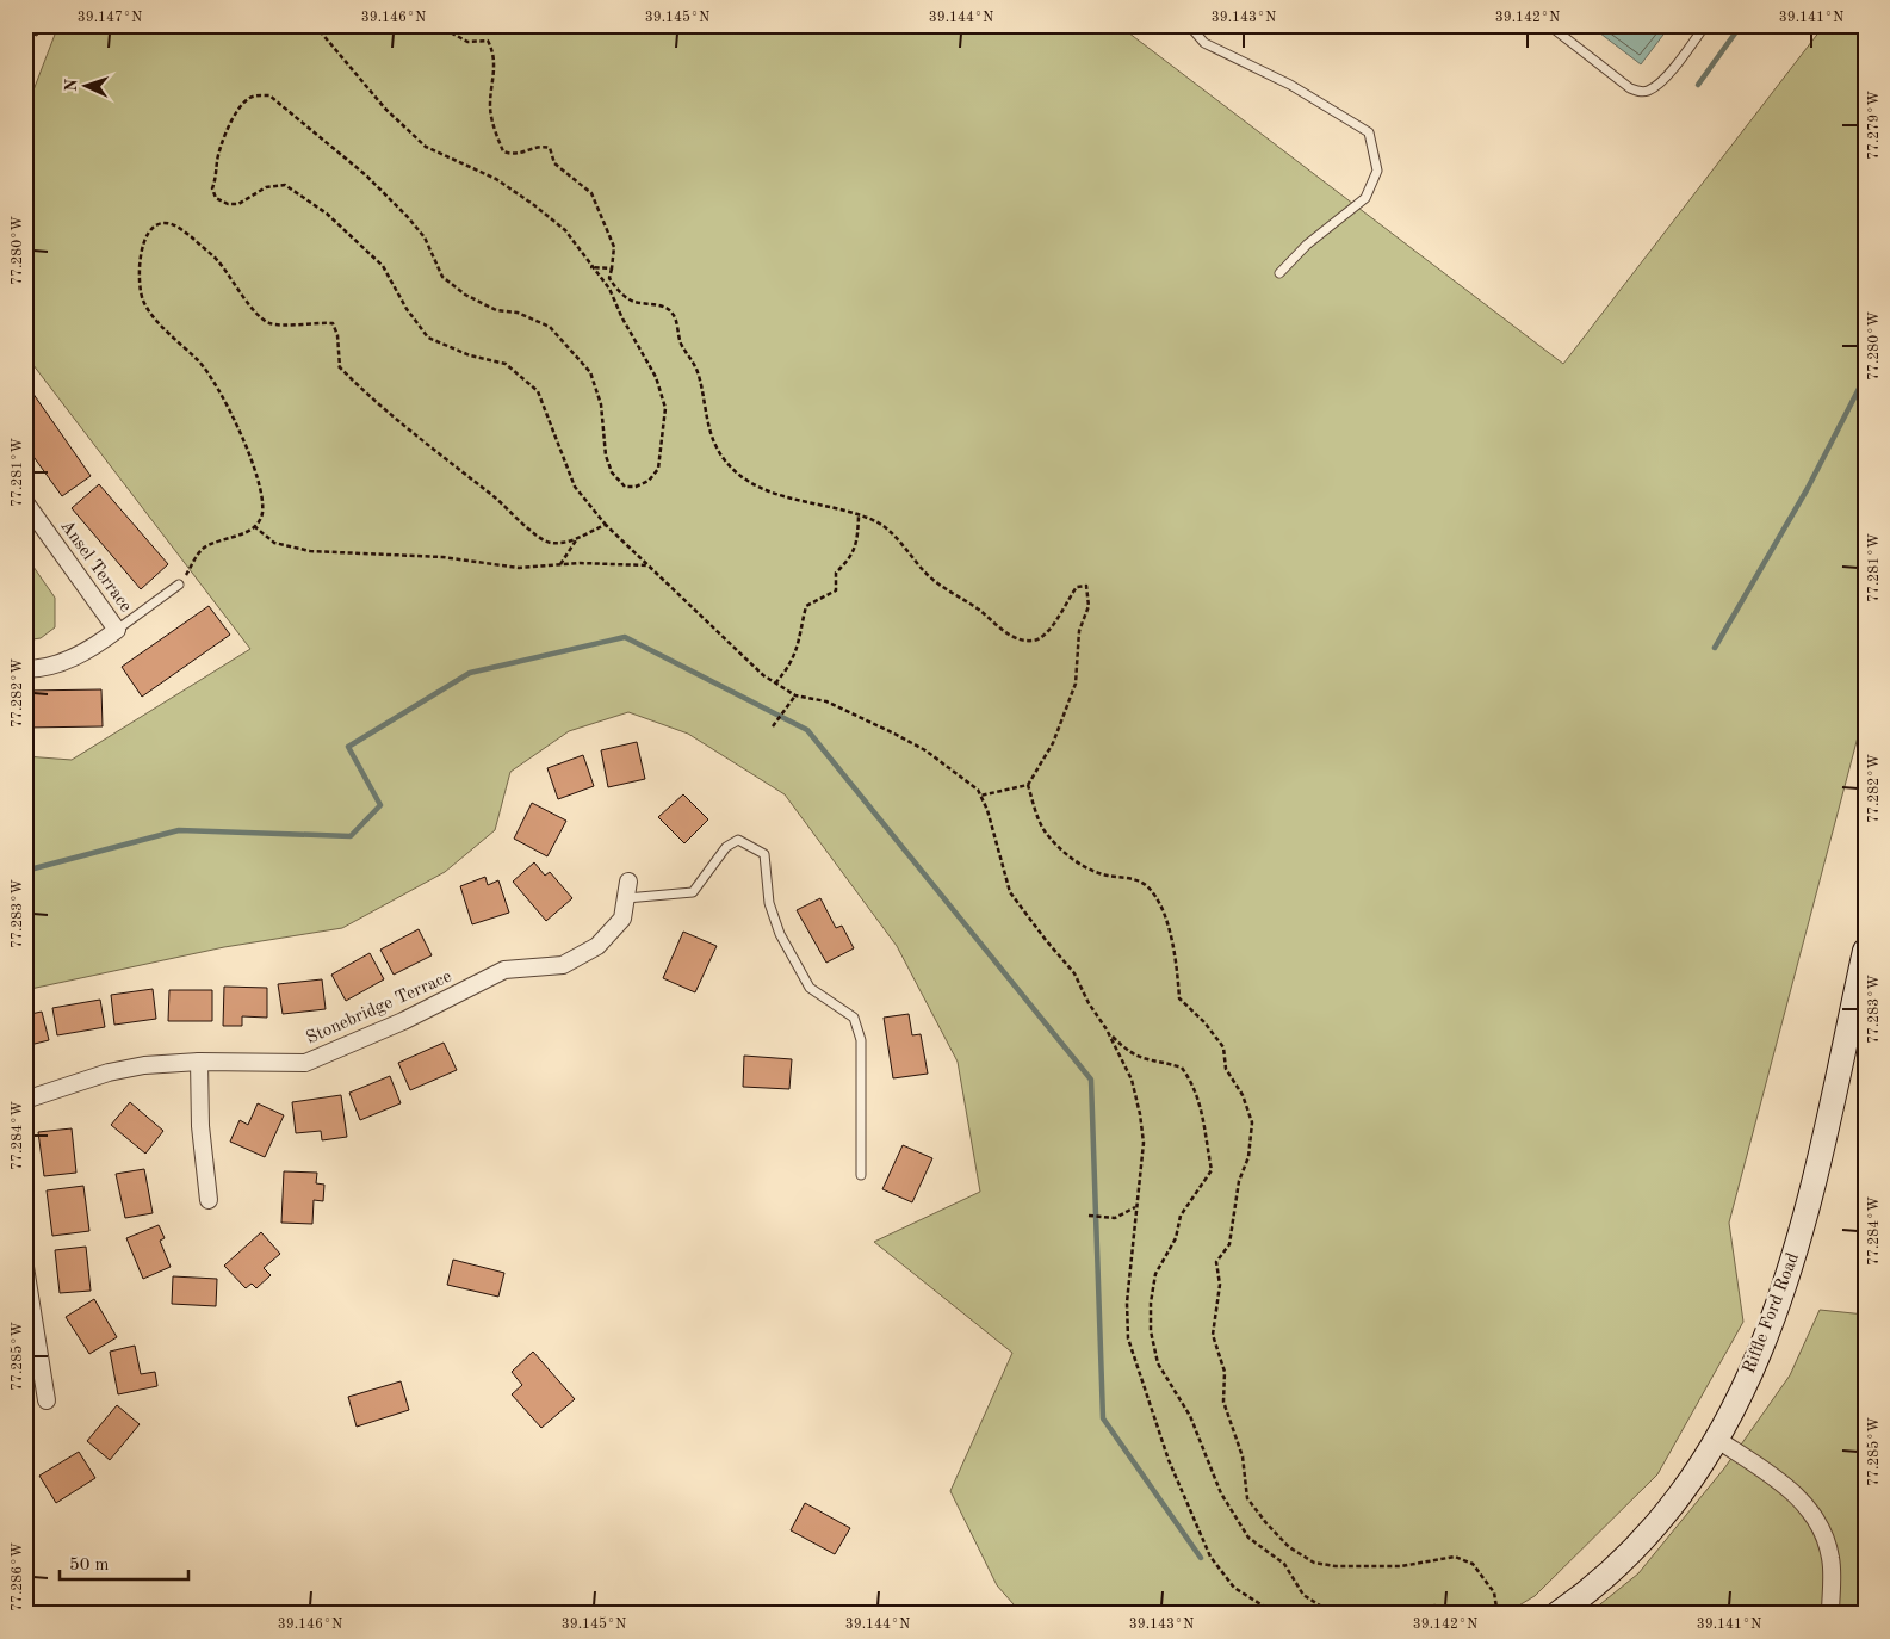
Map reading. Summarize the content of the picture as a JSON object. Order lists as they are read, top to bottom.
{
  "streets": {
    "street": ["Ansel Terrace", "Stonebridge Terrace", "Riffle Ford Road"]
  },
  "scale_bar": "50 m",
  "north": "left",
  "coordinates": [
    "39.147°N",
    "39.146°N",
    "39.145°N",
    "39.144°N",
    "39.143°N",
    "39.142°N",
    "39.141°N",
    "77.279°W",
    "77.280°W",
    "77.281°W",
    "77.282°W",
    "77.283°W",
    "77.284°W",
    "77.285°W",
    "77.286°W"
  ]
}
